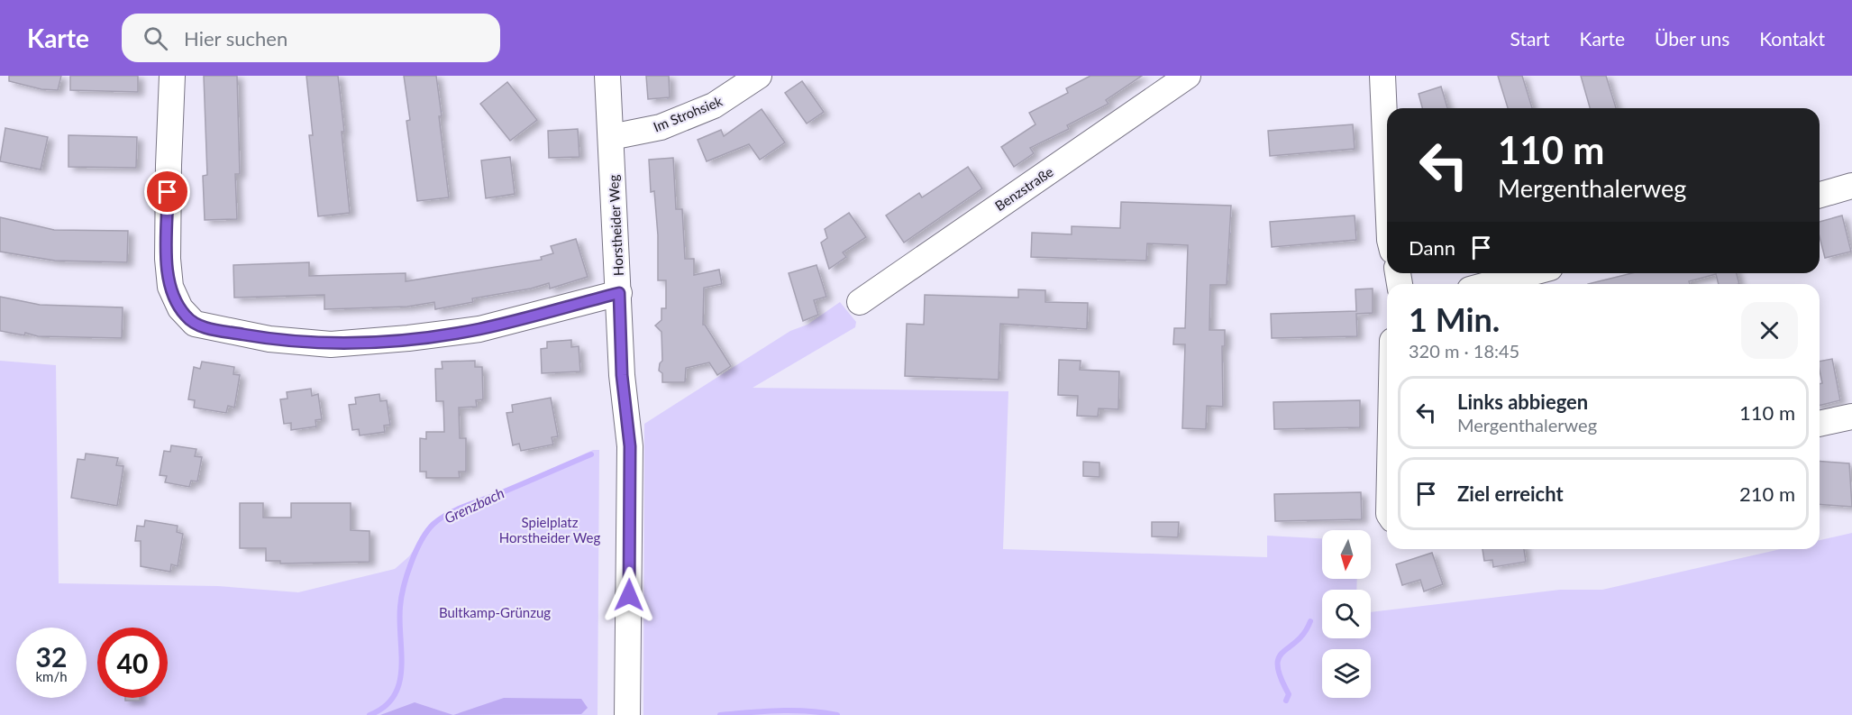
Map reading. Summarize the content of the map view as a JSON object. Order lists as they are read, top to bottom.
{
  "streets": {
    "street": ["Im Strohsiek", "Benzstraße", "Horstheider Weg"]
  },
  "crossings": [
    ["Im Strohsiek", "Horstheider Weg"]
  ],
  "water": ["Grenzbach"],
  "parks": ["Spielplatz Horstheider Weg", "Bultkamp-Grünzug"],
  "north": "bottom",
  "page": {
    "header": "Karte",
    "search": "Hier suchen",
    "nav": [
      "Start",
      "Karte",
      "Über uns",
      "Kontakt"
    ],
    "turn": ["110 m", "Mergenthalerweg"],
    "then": "Dann",
    "heading": ["1 Min.", "320 m · 18:45"],
    "list": [
      {
        "name": "Links abbiegen",
        "note": "Mergenthalerweg",
        "value": "110 m"
      },
      {
        "name": "Ziel erreicht",
        "value": "210 m"
      }
    ],
    "speed": "32 km/h",
    "limit": "40"
  }
}
